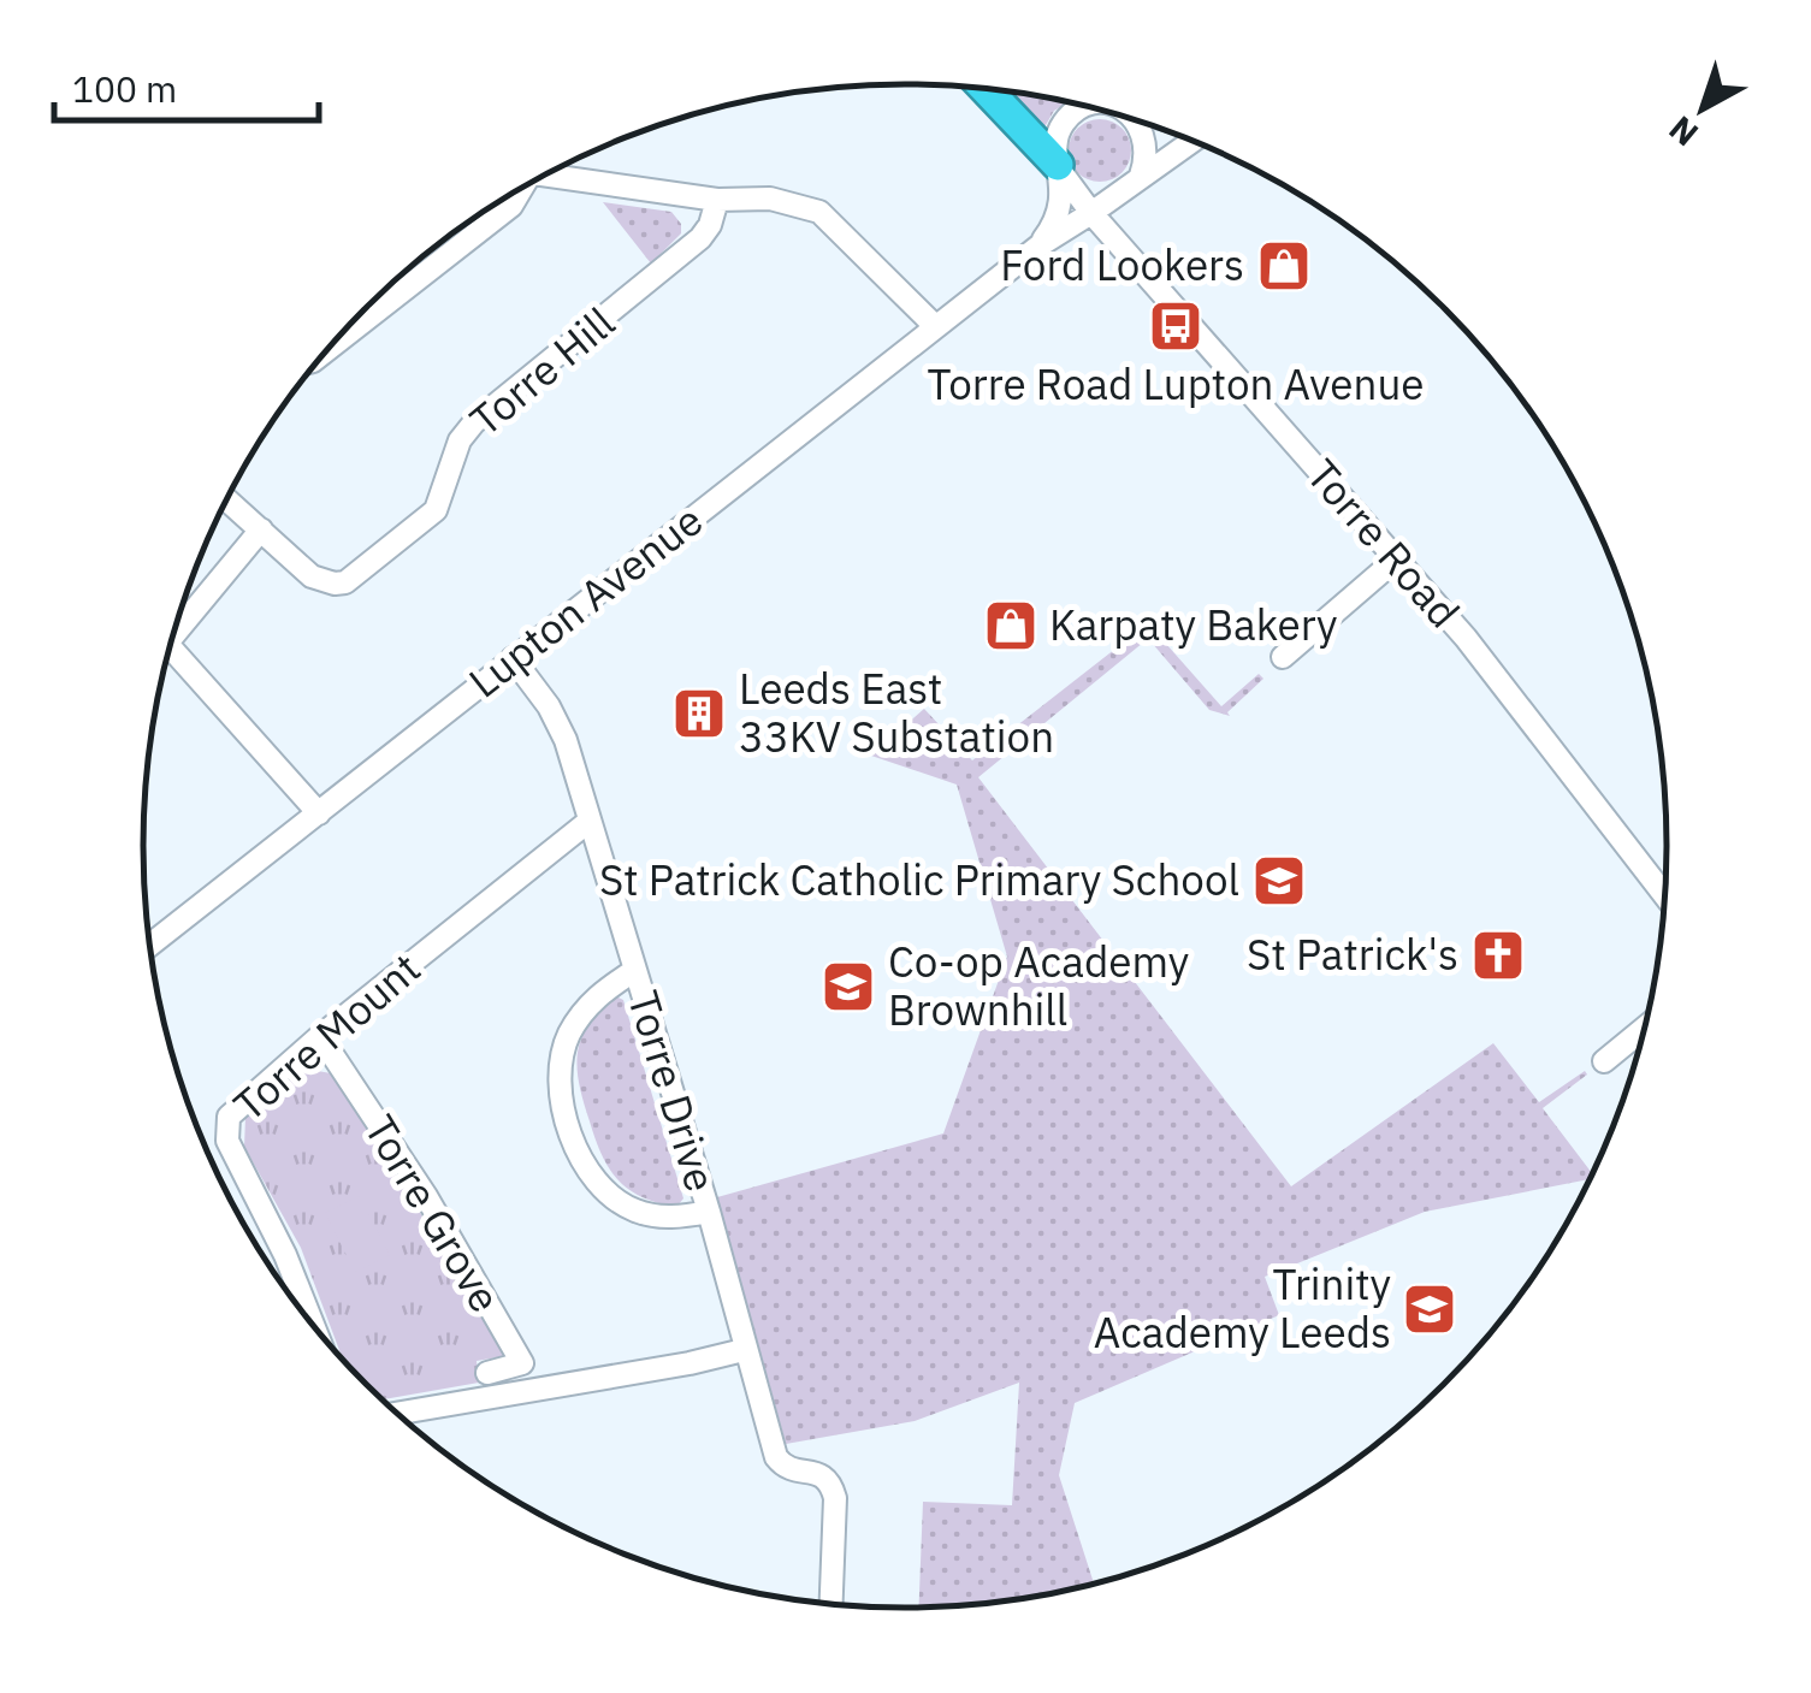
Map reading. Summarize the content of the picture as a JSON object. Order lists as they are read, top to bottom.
{
  "streets": {
    "street": [
      "Torre Hill",
      "Torre Road",
      "Lupton Avenue",
      "Torre Mount",
      "Torre Drive",
      "Torre Grove"
    ]
  },
  "crossings": [
    ["Torre Road", "Lupton Avenue"],
    ["Lupton Avenue", "Torre Drive"],
    ["Torre Mount", "Torre Drive"],
    ["Torre Mount", "Torre Grove"]
  ],
  "places": {
    "shop": ["Ford Lookers", "Karpaty Bakery"],
    "bus stop": ["Torre Road Lupton Avenue"],
    "building": ["Leeds East 33KV Substation"],
    "school or university": ["St Patrick Catholic Primary School", "Co-op Academy Brownhill", "Trinity Academy Leeds"],
    "church": ["St Patrick's"]
  },
  "scale_bar": "100 m",
  "north": "bottom left"
}
